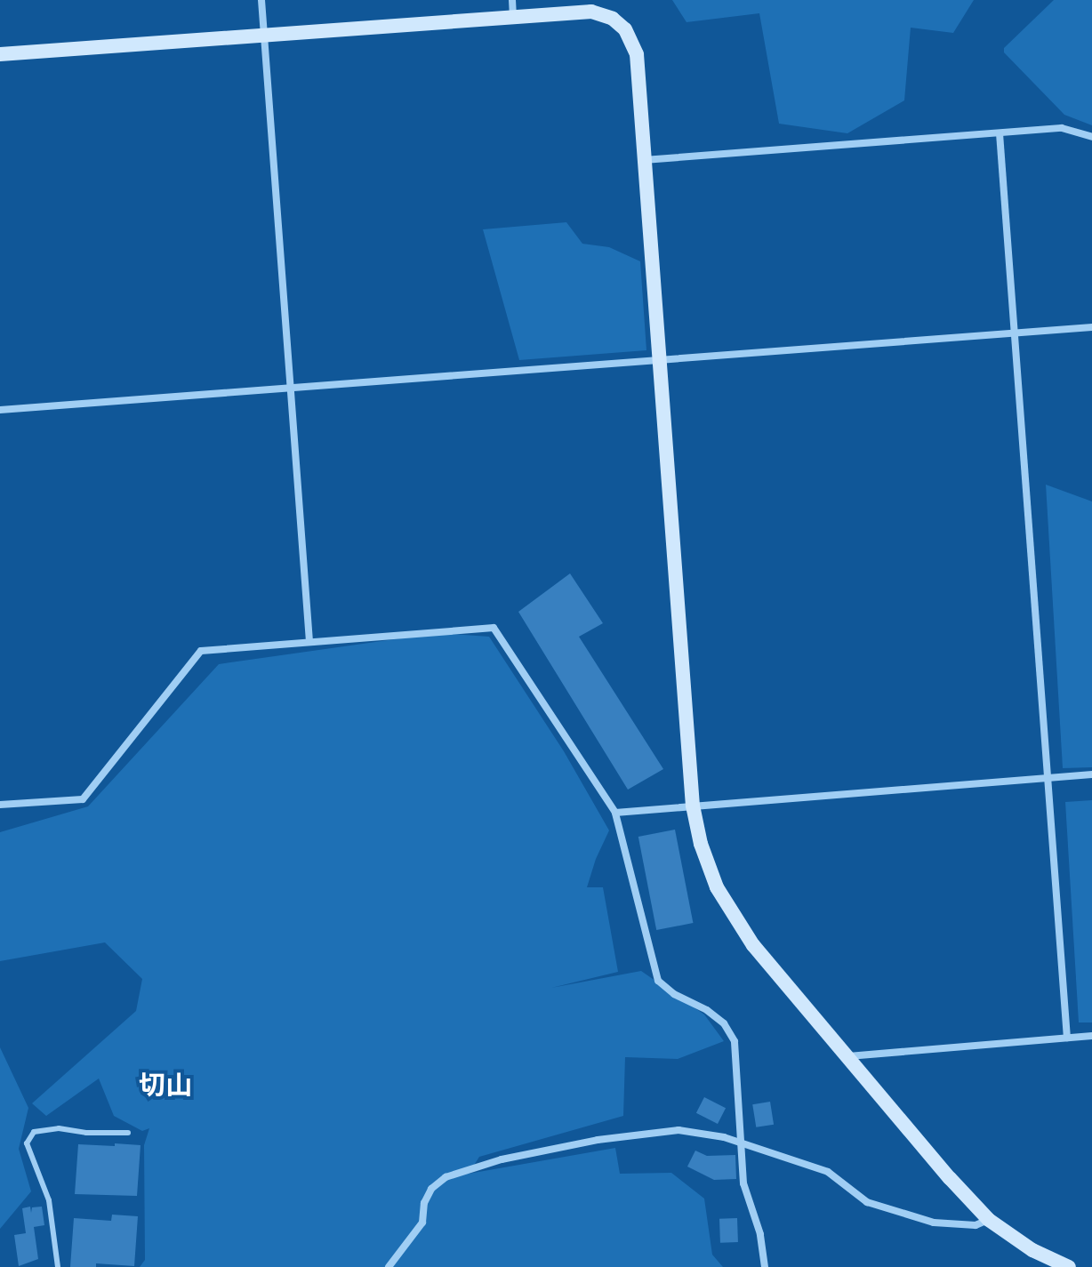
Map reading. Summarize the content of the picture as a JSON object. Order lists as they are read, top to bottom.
{
  "districts": ["切山"]
}
